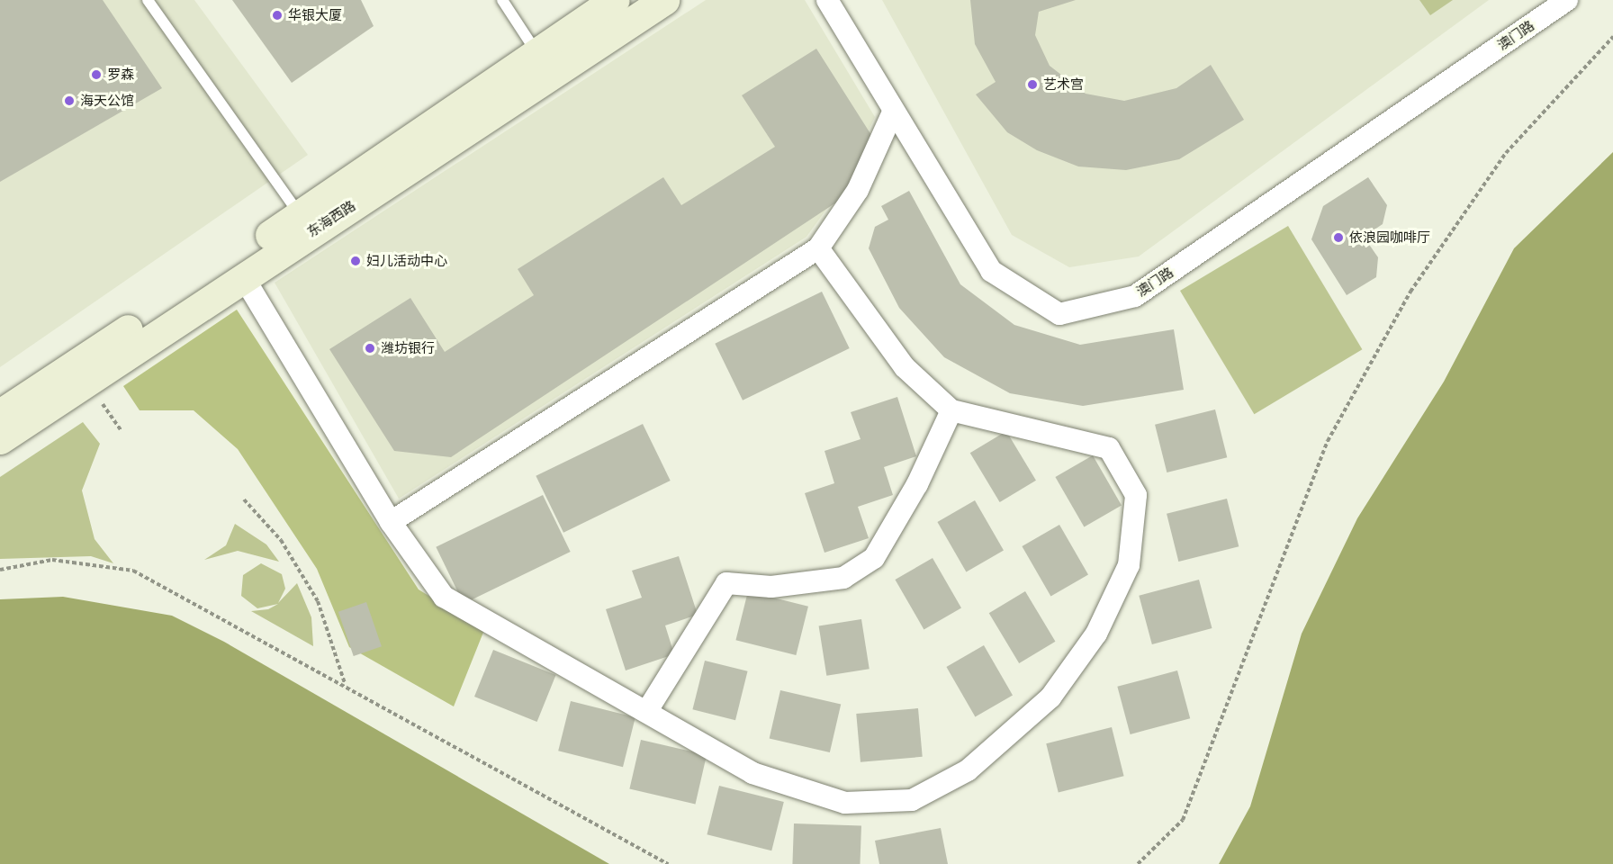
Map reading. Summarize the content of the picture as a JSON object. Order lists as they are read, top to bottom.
{
  "streets": {
    "main road": ["东海西路"],
    "street": ["澳门路"]
  },
  "places": [
    "华银大厦",
    "罗森",
    "艺术宫",
    "海天公馆",
    "依浪园咖啡厅",
    "妇儿活动中心",
    "潍坊银行"
  ]
}
